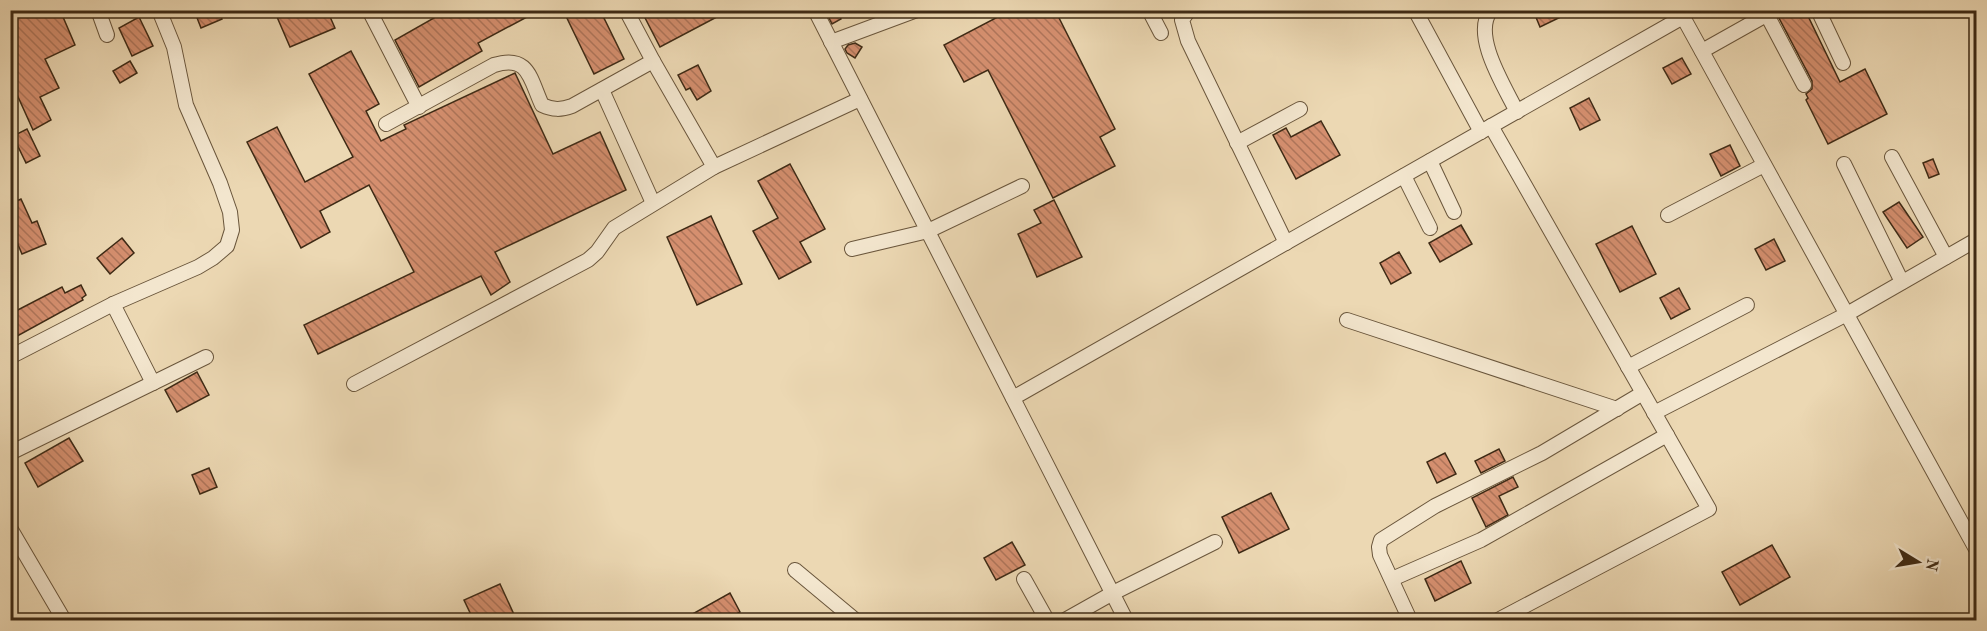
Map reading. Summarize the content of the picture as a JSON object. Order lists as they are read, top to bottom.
{
  "north": "right"
}
